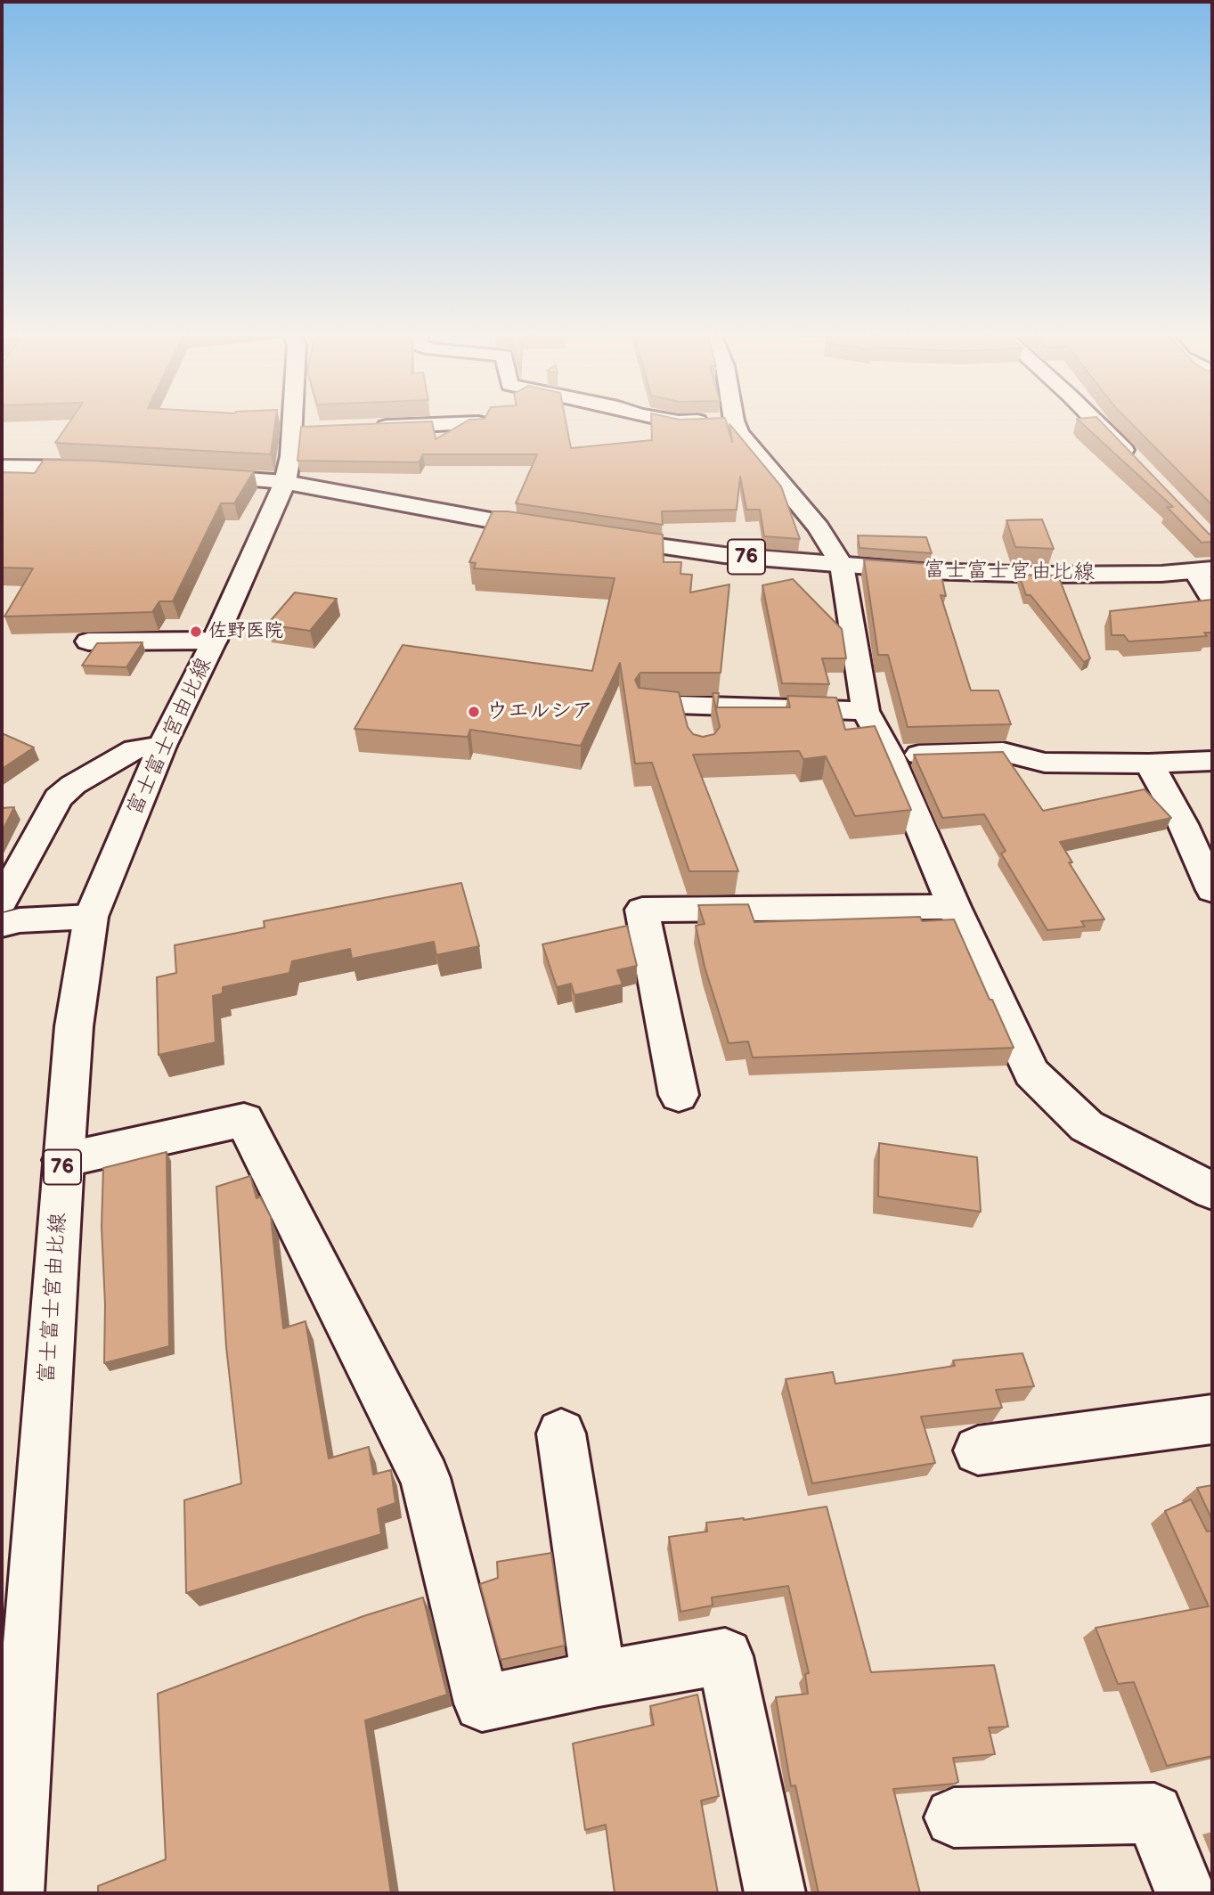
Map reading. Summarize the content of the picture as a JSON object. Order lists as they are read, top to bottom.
{
  "streets": {
    "street": ["76", "富士富士宮由比線"]
  },
  "places": ["佐野医院", "ウエルシア"]
}
